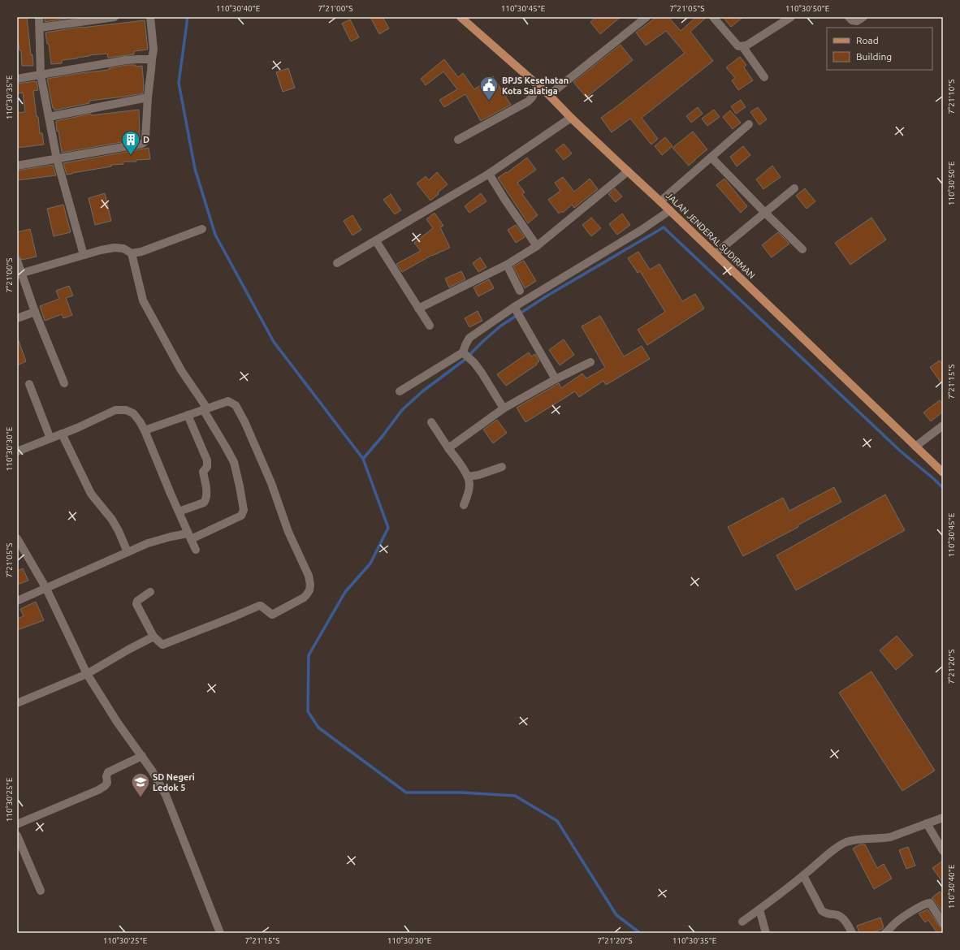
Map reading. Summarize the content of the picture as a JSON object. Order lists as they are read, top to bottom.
{
  "streets": {
    "main road": ["JALAN JENDERAL SUDIRMAN"]
  },
  "places": {
    "public building": ["BPJS Kesehatan Kota Salatiga"],
    "building": ["D"],
    "school or university": ["SD Negeri Ledok 5"]
  },
  "legend": ["Road", "Building"],
  "coordinates": [
    "110°30'40\"E",
    "7°21'00\"S",
    "110°30'45\"E",
    "7°21'05\"S",
    "110°30'50\"E",
    "7°21'10\"S",
    "110°30'35\"E",
    "7°21'15\"S",
    "110°30'30\"E",
    "7°21'20\"S",
    "110°30'25\"E"
  ]
}
